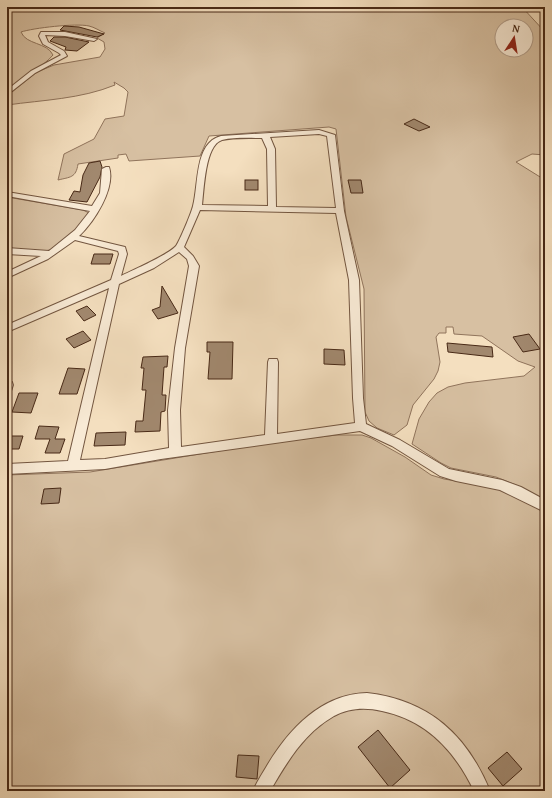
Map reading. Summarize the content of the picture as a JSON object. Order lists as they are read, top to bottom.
{
  "north": "top"
}
